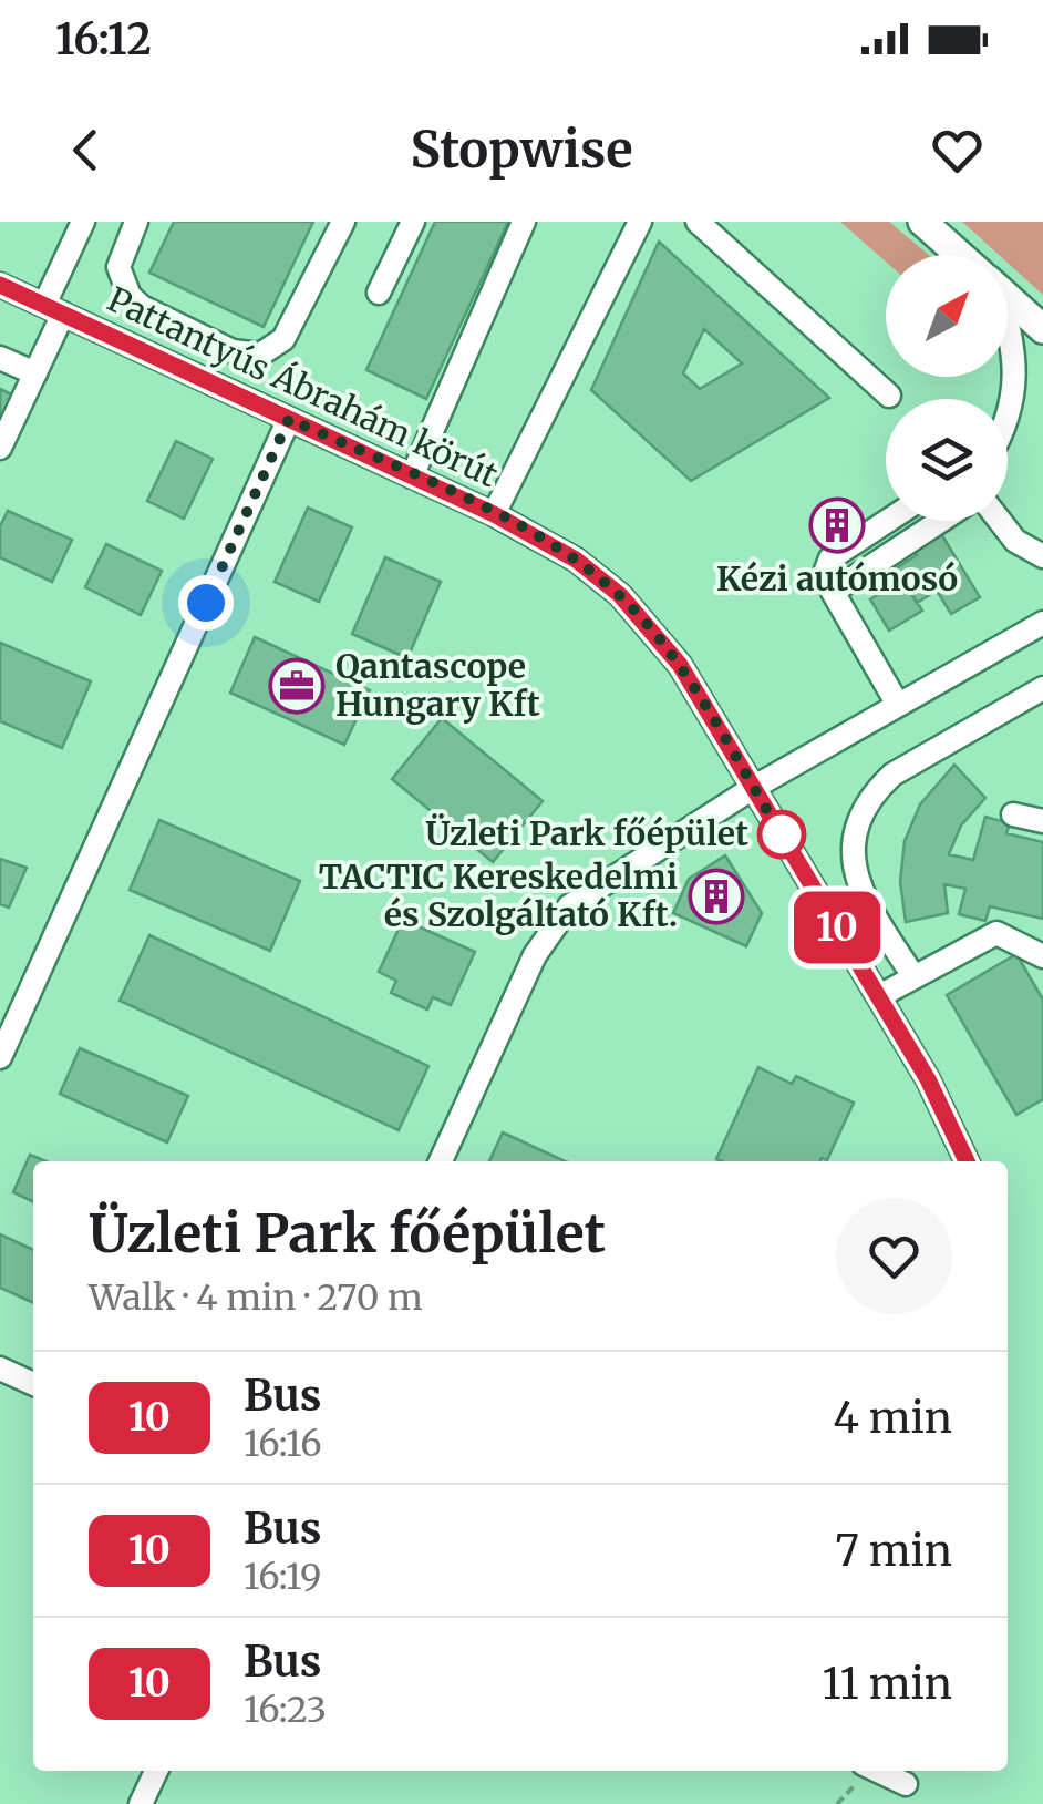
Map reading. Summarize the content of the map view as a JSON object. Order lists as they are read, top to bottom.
{
  "streets": {
    "street": ["Pattantyús Ábrahám körút"]
  },
  "places": {
    "building": ["Kézi autómosó", "TACTIC Kereskedelmi és Szolgáltató Kft."],
    "office": ["Qantascope Hungary Kft"],
    "other": ["Üzleti Park főépület"]
  },
  "lines": ["bus line 10"],
  "north": "top right",
  "page": {
    "status": "16:12",
    "header": "Stopwise",
    "on_map": "10",
    "heading": ["Üzleti Park főépület", "Walk · 4 min · 270 m"],
    "list": [
      {
        "mark": "10",
        "name": "Bus",
        "note": "16:16",
        "value": "4 min"
      },
      {
        "mark": "10",
        "name": "Bus",
        "note": "16:19",
        "value": "7 min"
      },
      {
        "mark": "10",
        "name": "Bus",
        "note": "16:23",
        "value": "11 min"
      }
    ]
  }
}
